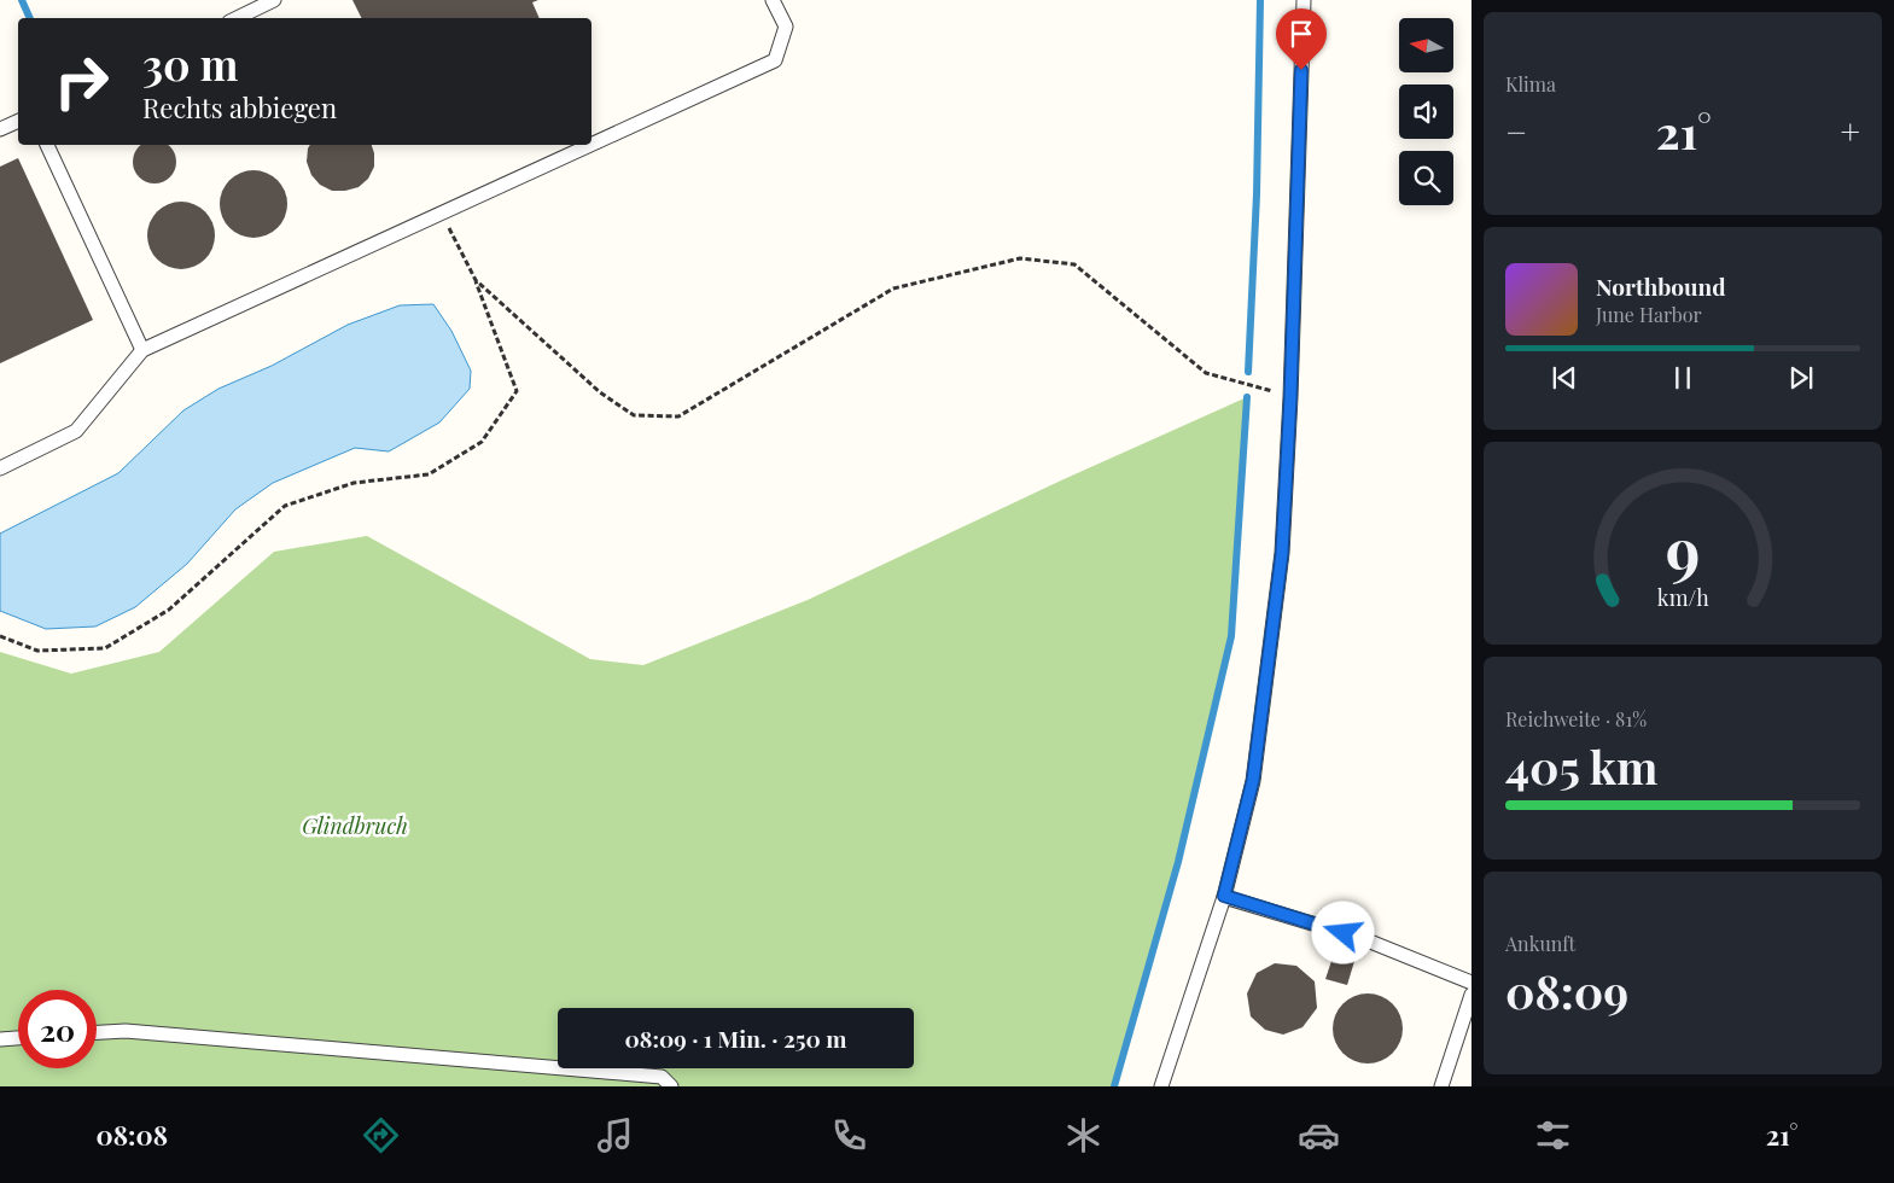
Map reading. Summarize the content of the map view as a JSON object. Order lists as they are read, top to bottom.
{
  "parks": ["Glindbruch"],
  "north": "left",
  "page": {
    "tile": [
      "Klima",
      ["Reichweite · 81%", "405 km"],
      ["Ankunft", "08:09"]
    ],
    "turn": ["30 m", "Rechts abbiegen"],
    "heat": ["−", "21°", "+"],
    "song": ["Northbound", "June Harbor"],
    "limit": "20",
    "trip": "08:09 · 1 Min. · 250 m",
    "tabs": ["08:08", "21°"],
    "gauge": ["9", "km/h"]
  }
}
